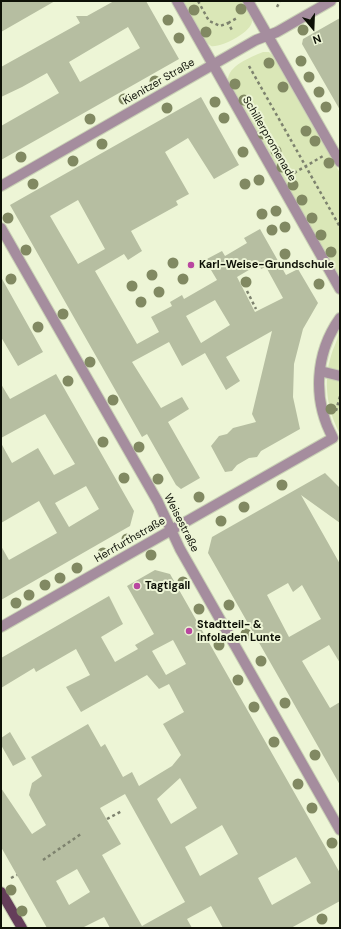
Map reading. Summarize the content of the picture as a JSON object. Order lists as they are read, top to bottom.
{
  "streets": {
    "street": [
      "Kienitzer Straße",
      "Schillerpromenade",
      "Weisestraße",
      "Herrfurthstraße"
    ]
  },
  "crossings": [
    ["Kienitzer Straße", "Schillerpromenade"],
    ["Weisestraße", "Herrfurthstraße"]
  ],
  "places": ["Karl-Weise-Grundschule", "Tagtigall", "Stadtteil- & Infoladen Lunte"],
  "north": "bottom"
}
